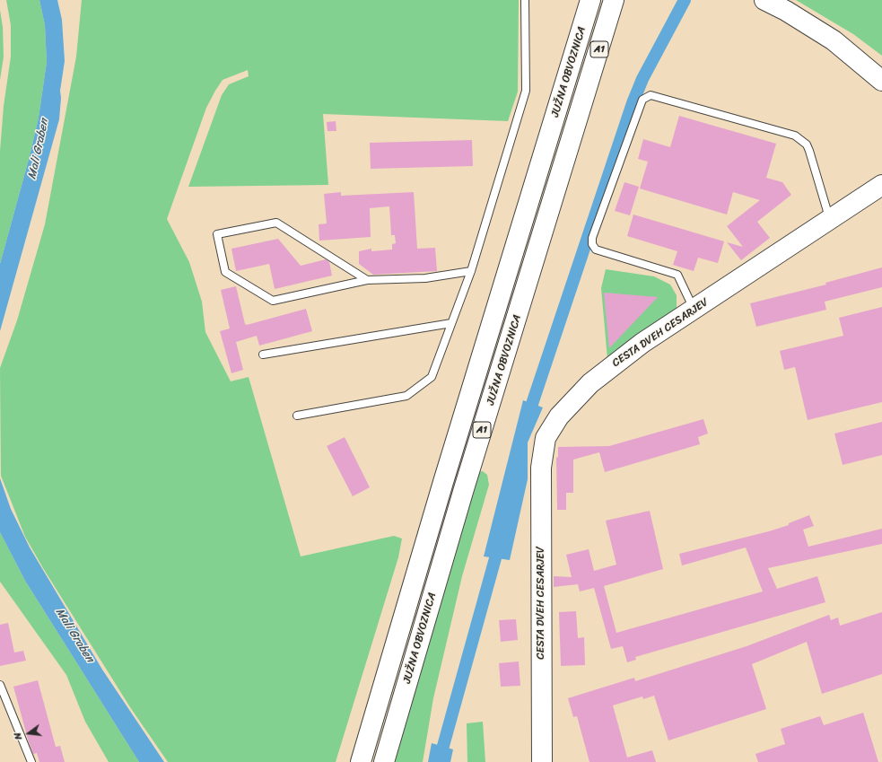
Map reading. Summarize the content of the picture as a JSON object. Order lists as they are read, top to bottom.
{
  "streets": {
    "main road": ["A1", "JUŽNA OBVOZNICA", "CESTA DVEH CESARJEV"]
  },
  "water": ["Mali Graben"],
  "north": "left"
}
